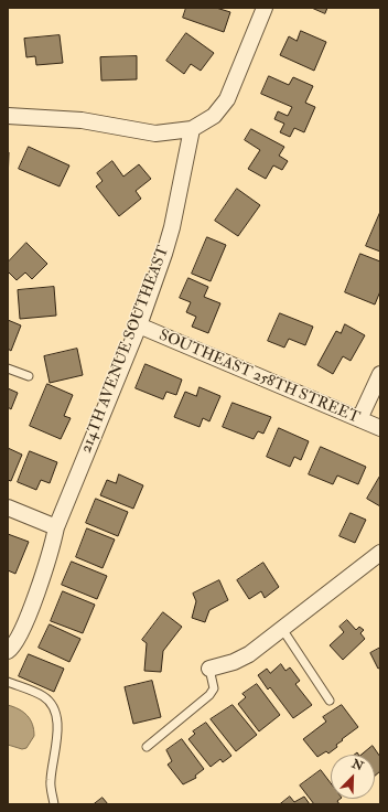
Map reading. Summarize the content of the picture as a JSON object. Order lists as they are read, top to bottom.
{
  "streets": {
    "street": ["214TH AVENUE SOUTHEAST", "SOUTHEAST 258TH STREET"]
  },
  "crossings": [
    ["214TH AVENUE SOUTHEAST", "SOUTHEAST 258TH STREET"]
  ],
  "north": "top right"
}
